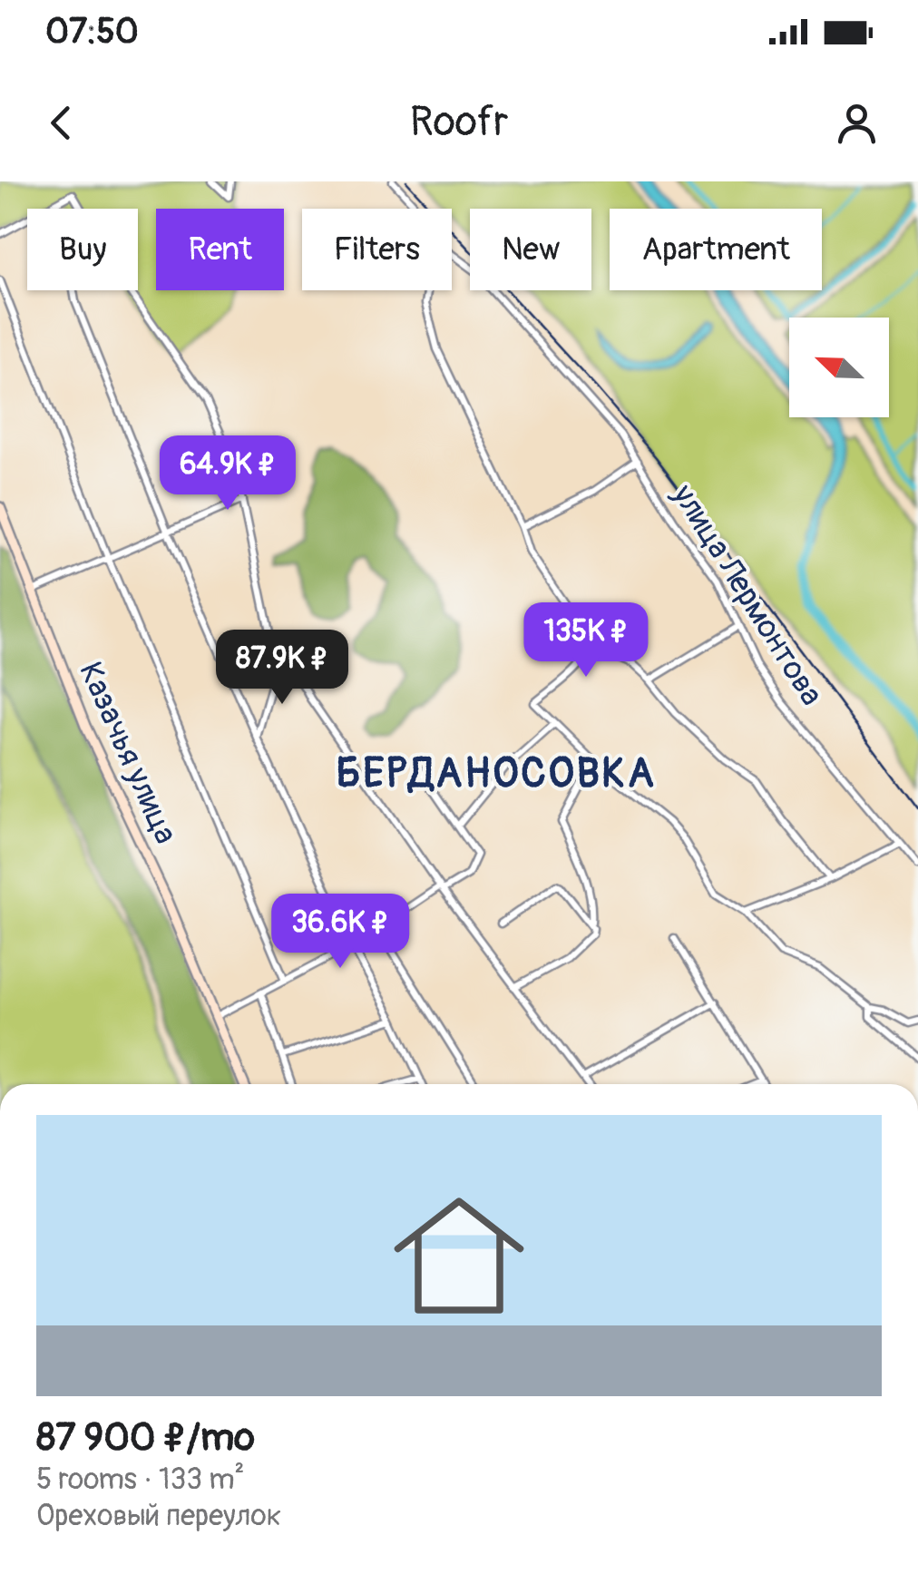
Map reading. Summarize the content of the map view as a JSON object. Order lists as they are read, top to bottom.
{
  "streets": {
    "main road": ["Казачья улица"],
    "street": ["улица Лермонтова"]
  },
  "districts": ["БЕРДАНОСОВКА"],
  "north": "top left",
  "page": {
    "status": "07:50",
    "header": "Roofr",
    "chip": [
      "Buy",
      "Rent",
      "Filters",
      "New",
      "Apartment"
    ],
    "price": [
      "64.9K ₽",
      "135K ₽",
      "87.9K ₽",
      "36.6K ₽"
    ],
    "list": [
      {
        "name": "87 900 ₽/mo",
        "note": "5 rooms · 133 m² · Ореховый переулок"
      }
    ]
  }
}
